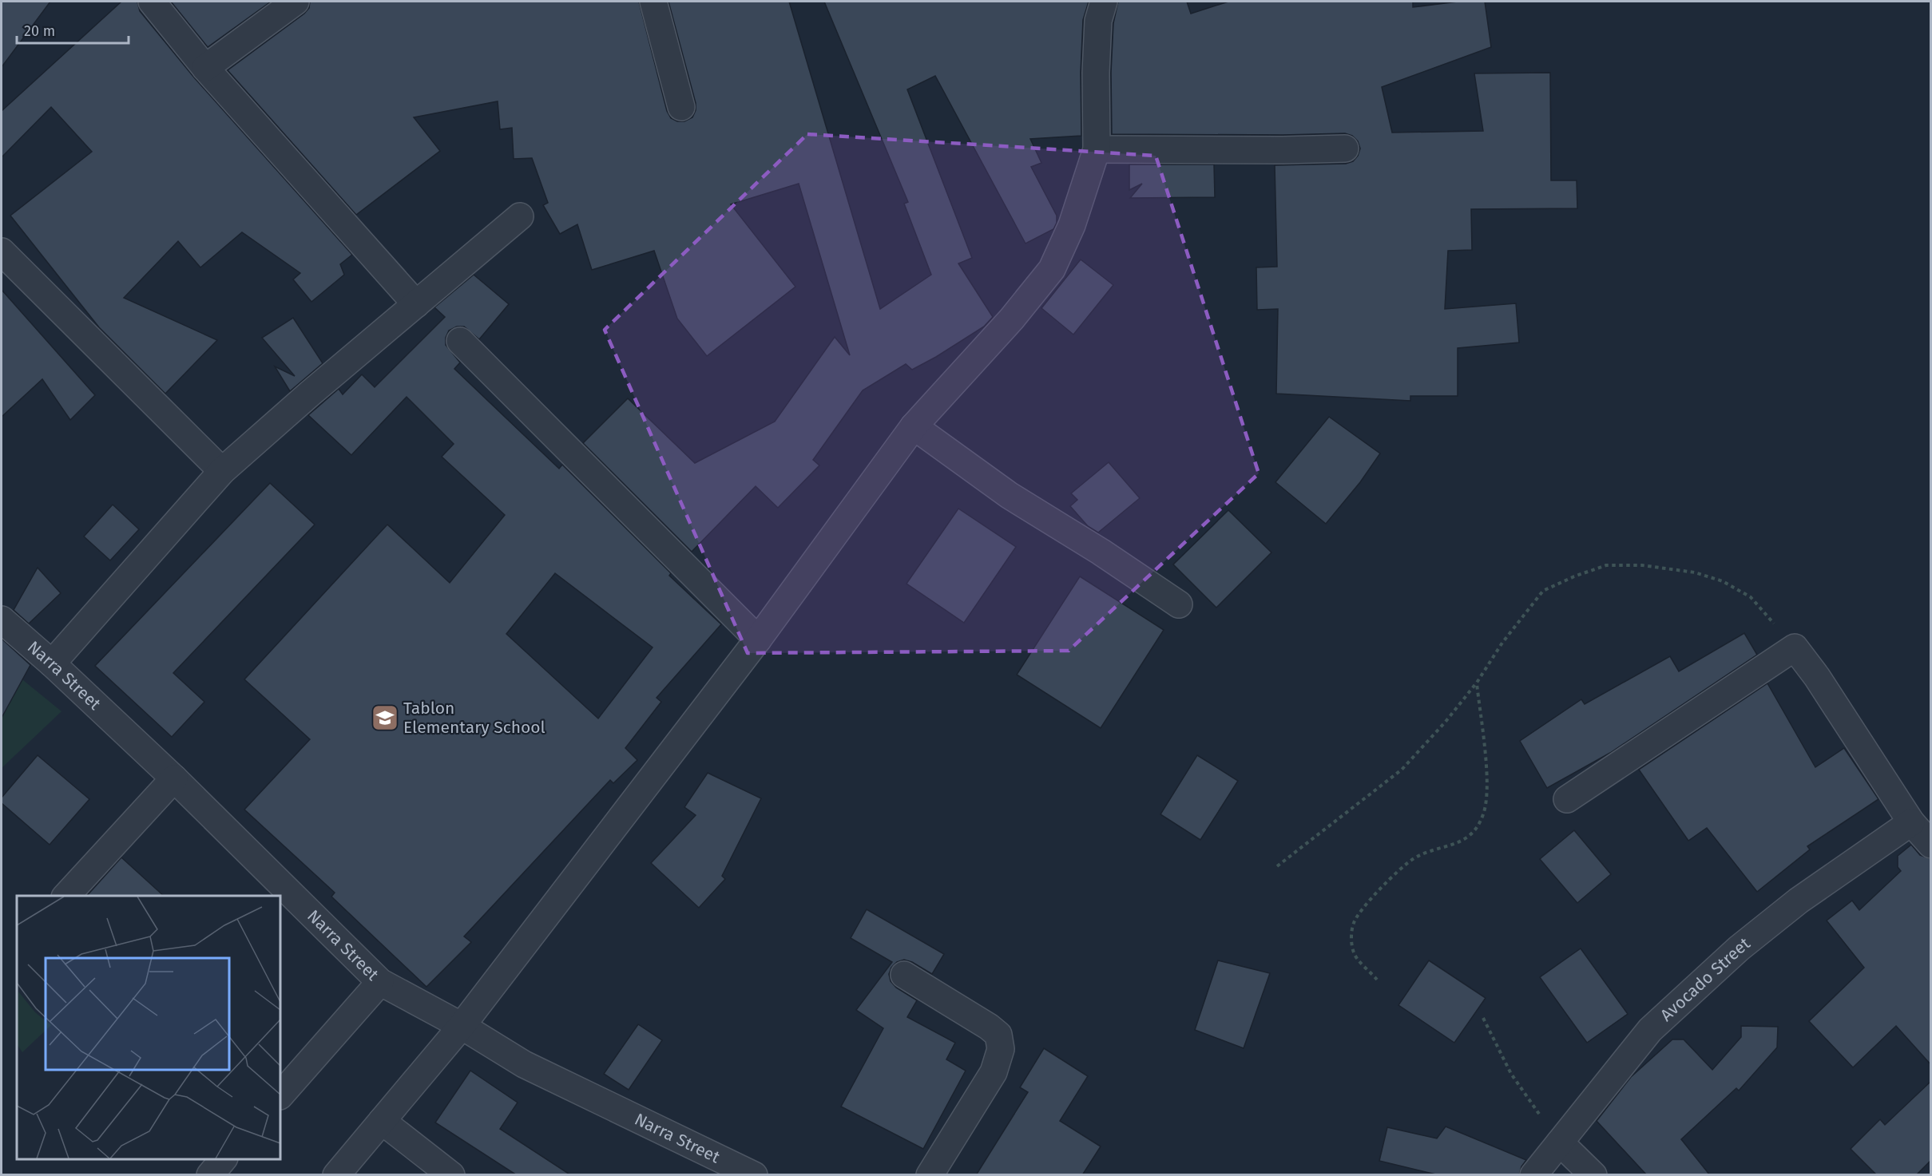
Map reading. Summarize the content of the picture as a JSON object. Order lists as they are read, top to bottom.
{
  "streets": {
    "street": ["Narra Street", "Avocado Street"]
  },
  "places": {
    "school or university": ["Tablon Elementary School"]
  },
  "scale_bar": "20 m"
}
